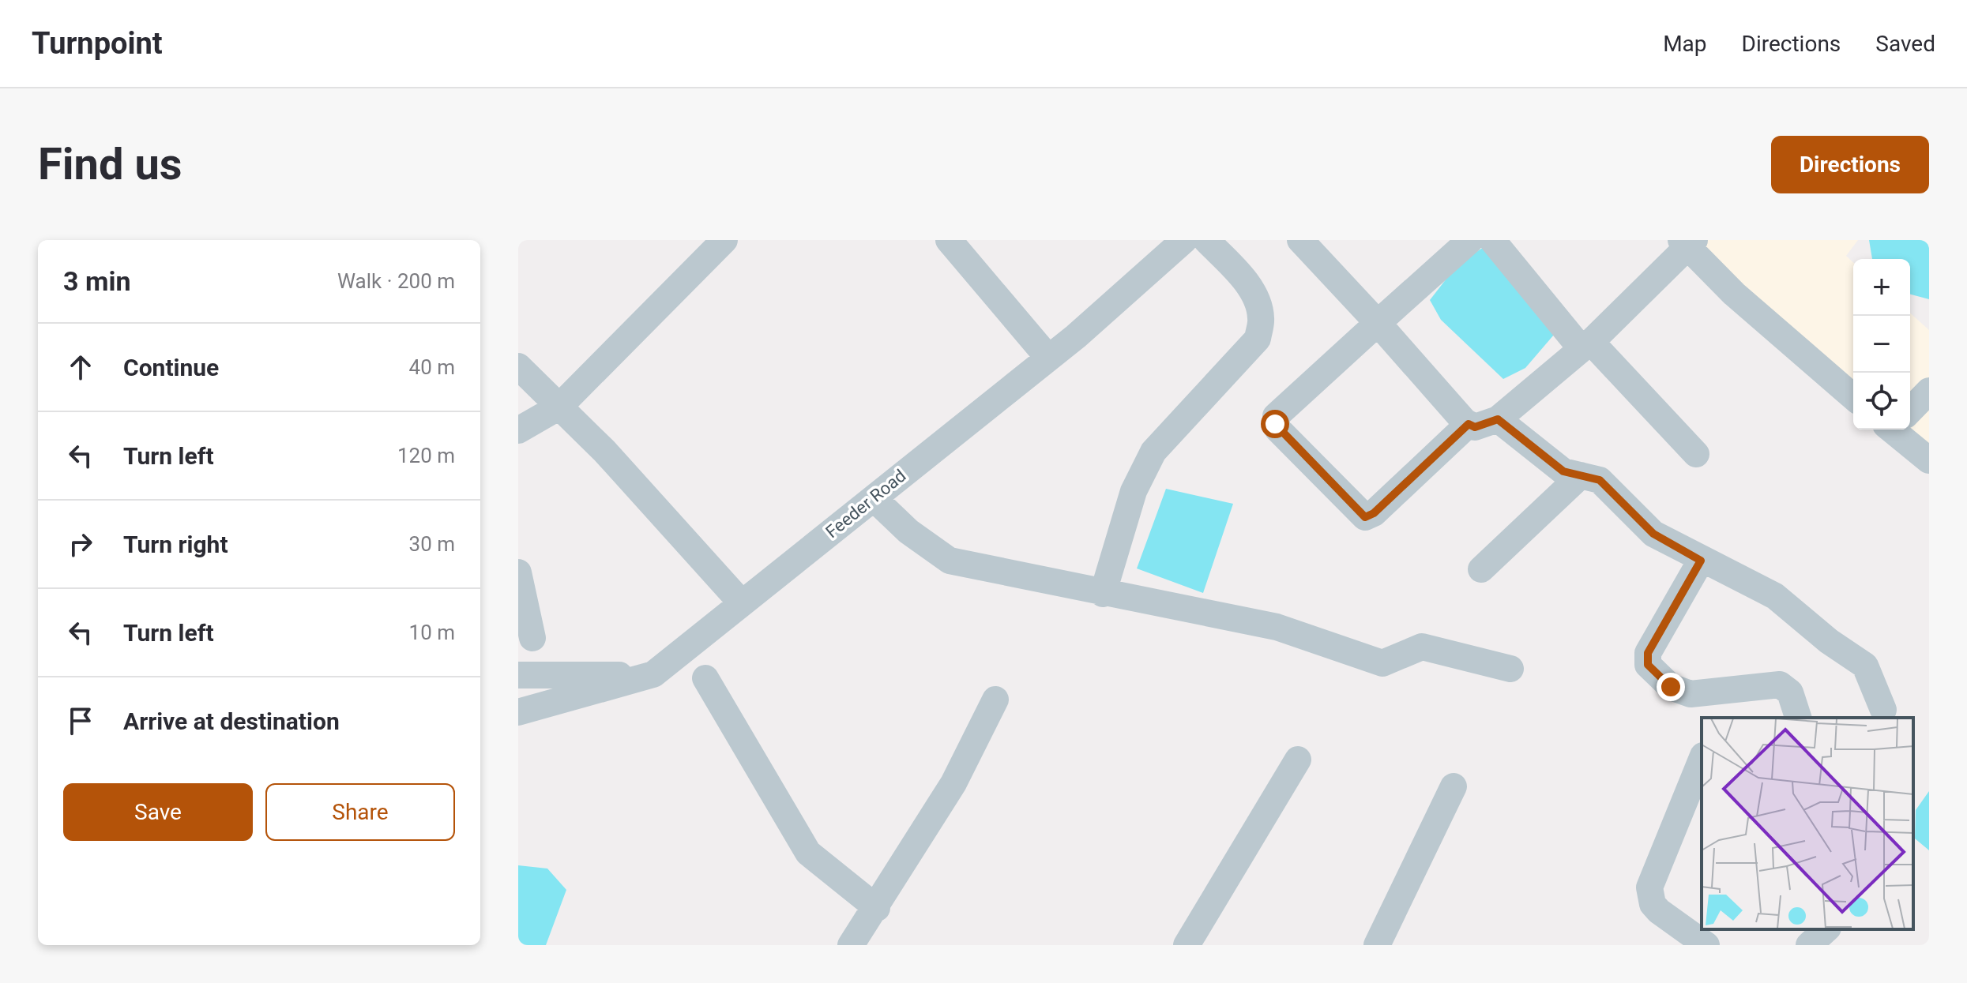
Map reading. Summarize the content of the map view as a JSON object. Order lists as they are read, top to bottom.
{
  "streets": {
    "street": ["Feeder Road"]
  },
  "page": {
    "header": "Turnpoint",
    "nav": ["Map", "Directions", "Saved"],
    "buttons": [
      "Directions",
      ["Save", "Share"]
    ],
    "title": "Find us",
    "heading": ["3 min", "Walk · 200 m"],
    "map_buttons": ["+", "−"],
    "list": [
      ["Continue", "40 m"],
      ["Turn left", "120 m"],
      ["Turn right", "30 m"],
      ["Turn left", "10 m"],
      "Arrive at destination"
    ]
  }
}
